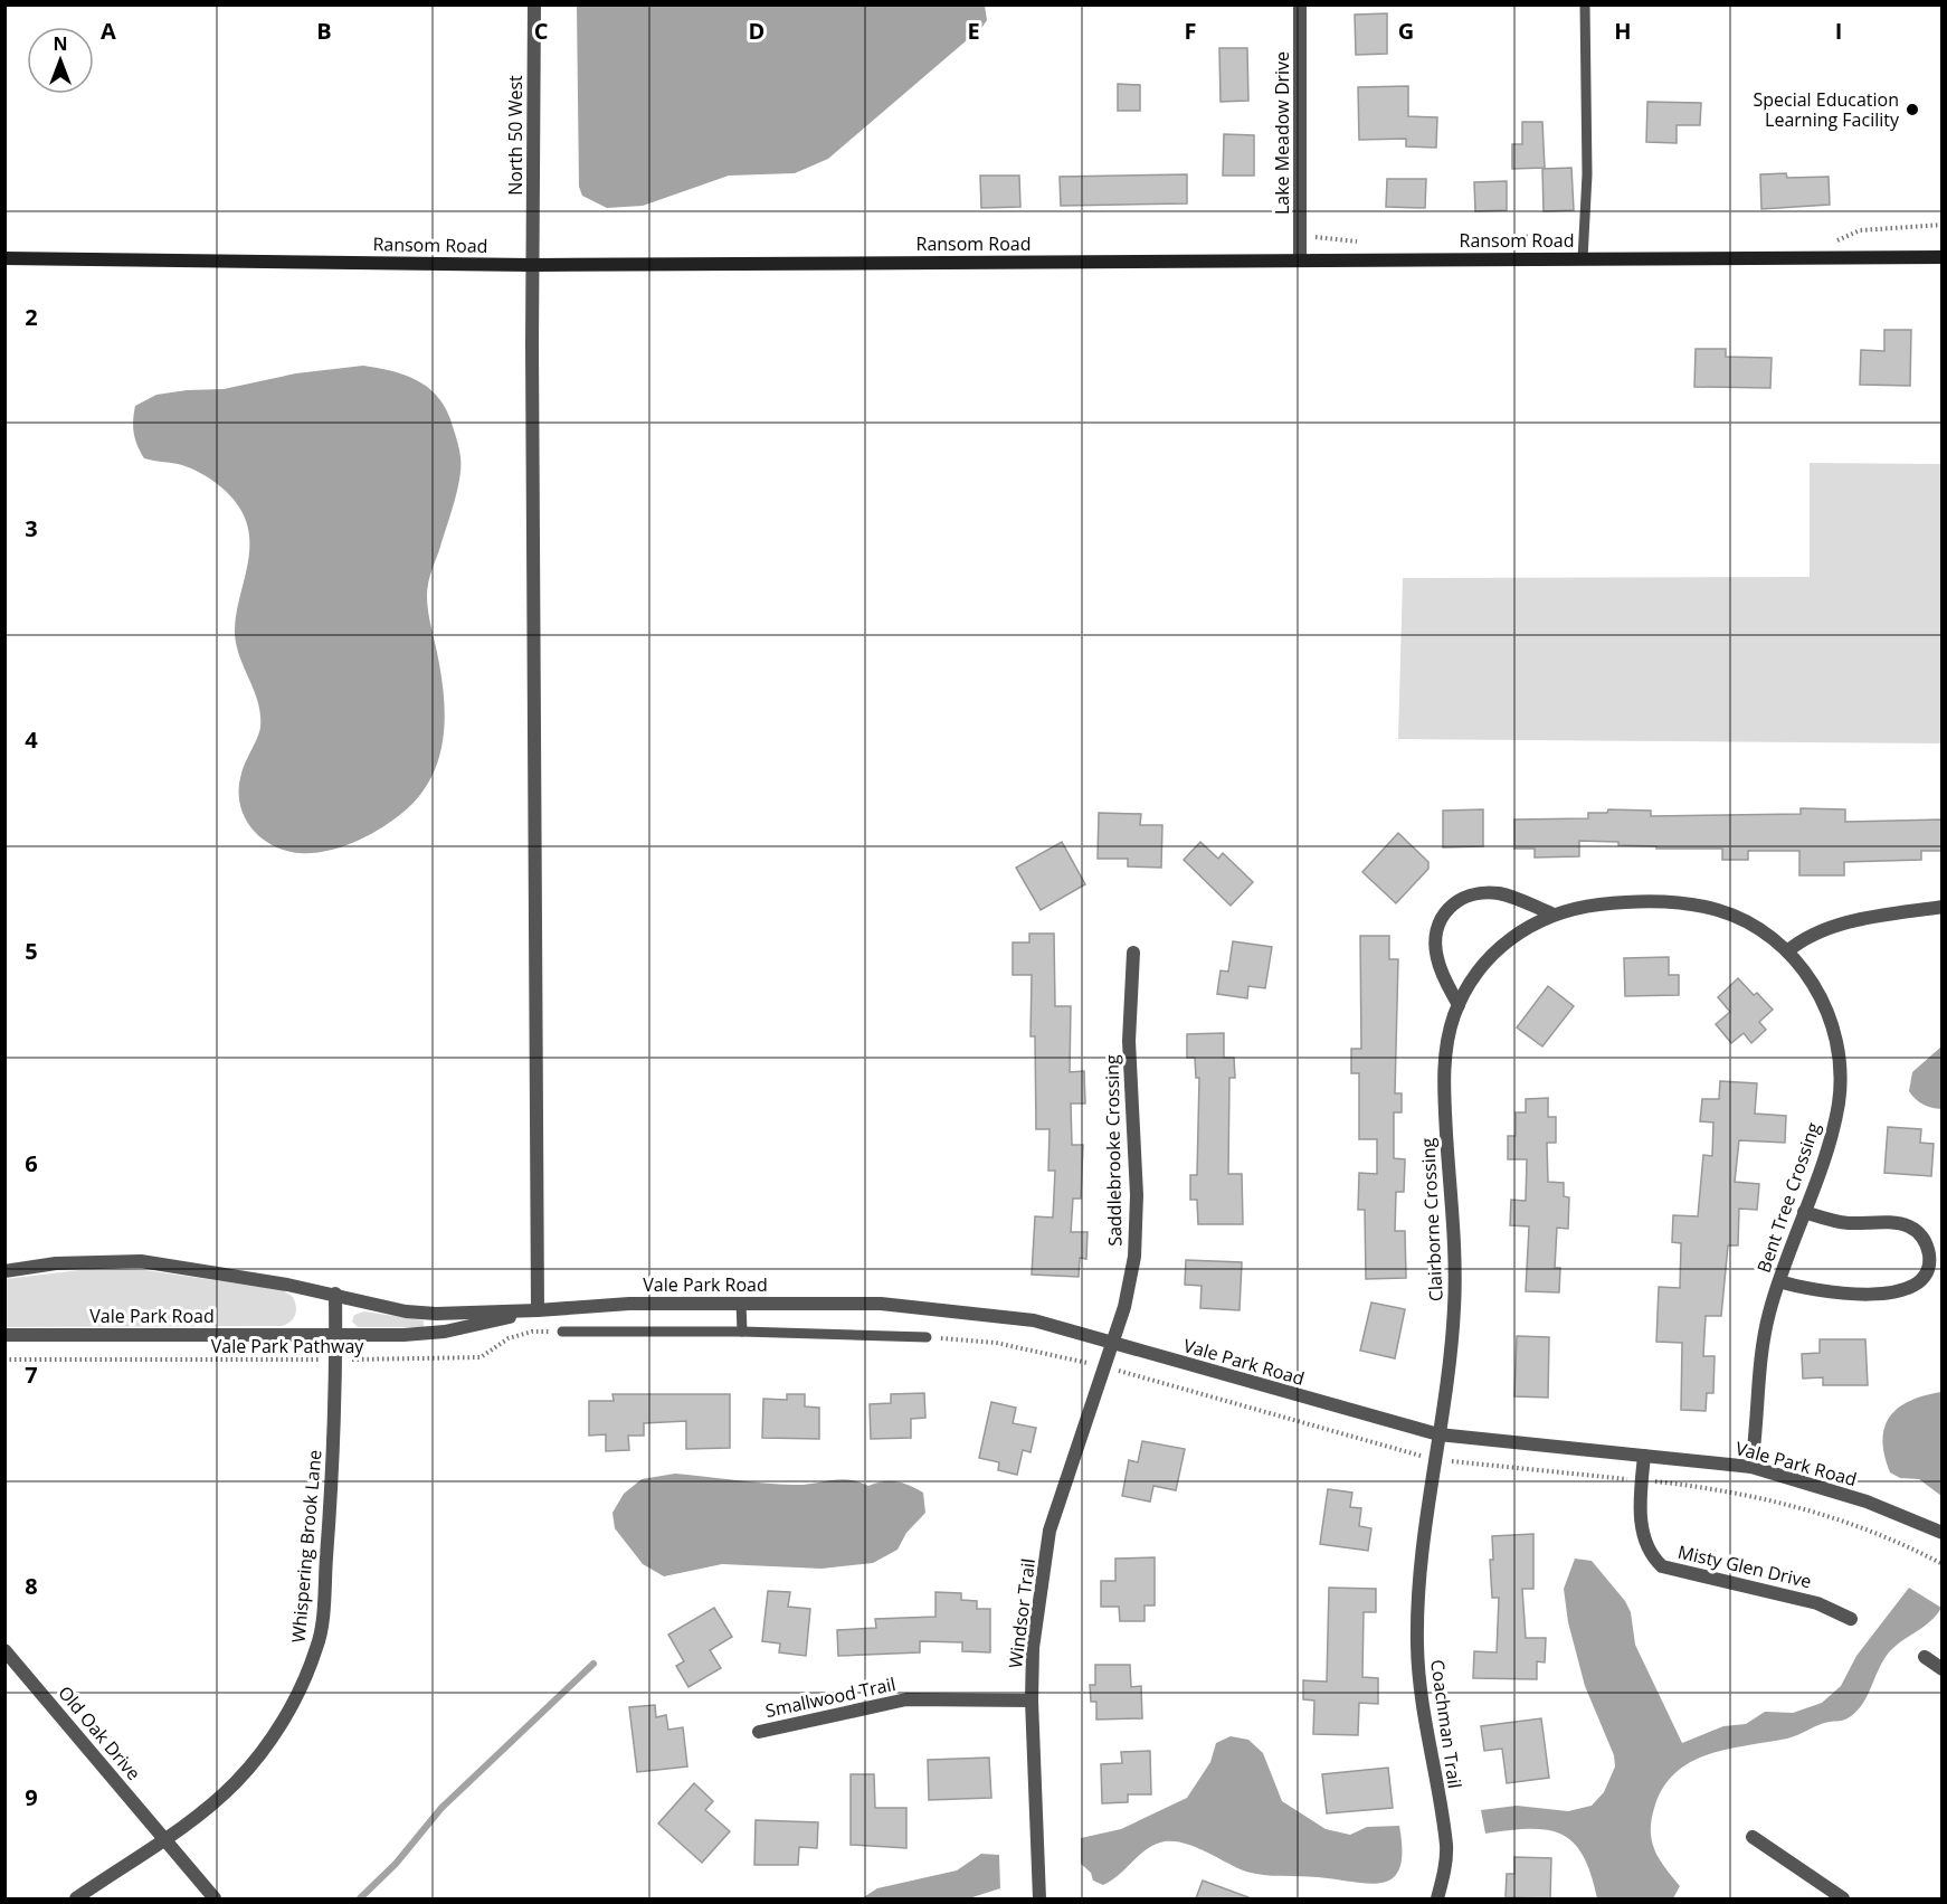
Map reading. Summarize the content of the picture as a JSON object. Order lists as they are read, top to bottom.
{
  "streets": {
    "main road": ["Ransom Road"],
    "street": [
      "Lake Meadow Drive",
      "North 50 West",
      "Saddlebrooke Crossing",
      "Bent Tree Crossing",
      "Clairborne Crossing",
      "Vale Park Road",
      "Whispering Brook Lane",
      "Misty Glen Drive",
      "Windsor Trail",
      "Smallwood Trail",
      "Coachman Trail",
      "Old Oak Drive"
    ],
    "path": ["Vale Park Pathway"]
  },
  "crossings": [
    ["Lake Meadow Drive", "Ransom Road"],
    ["North 50 West", "Ransom Road"],
    ["North 50 West", "Vale Park Road"],
    ["Saddlebrooke Crossing", "Vale Park Road"],
    ["Saddlebrooke Crossing", "Windsor Trail"],
    ["Bent Tree Crossing", "Clairborne Crossing"],
    ["Bent Tree Crossing", "Vale Park Road"],
    ["Clairborne Crossing", "Vale Park Road"],
    ["Clairborne Crossing", "Coachman Trail"],
    ["Vale Park Road", "Whispering Brook Lane"],
    ["Vale Park Road", "Misty Glen Drive"],
    ["Vale Park Road", "Windsor Trail"],
    ["Vale Park Road", "Coachman Trail"],
    ["Vale Park Pathway", "Whispering Brook Lane"],
    ["Whispering Brook Lane", "Old Oak Drive"],
    ["Windsor Trail", "Smallwood Trail"]
  ],
  "places": ["Special Education Learning Facility"],
  "north": "top",
  "grid": {
    "columns": [
      "A",
      "B",
      "C",
      "D",
      "E",
      "F",
      "G",
      "H",
      "I"
    ],
    "rows": [
      "2",
      "3",
      "4",
      "5",
      "6",
      "7",
      "8",
      "9"
    ]
  }
}
